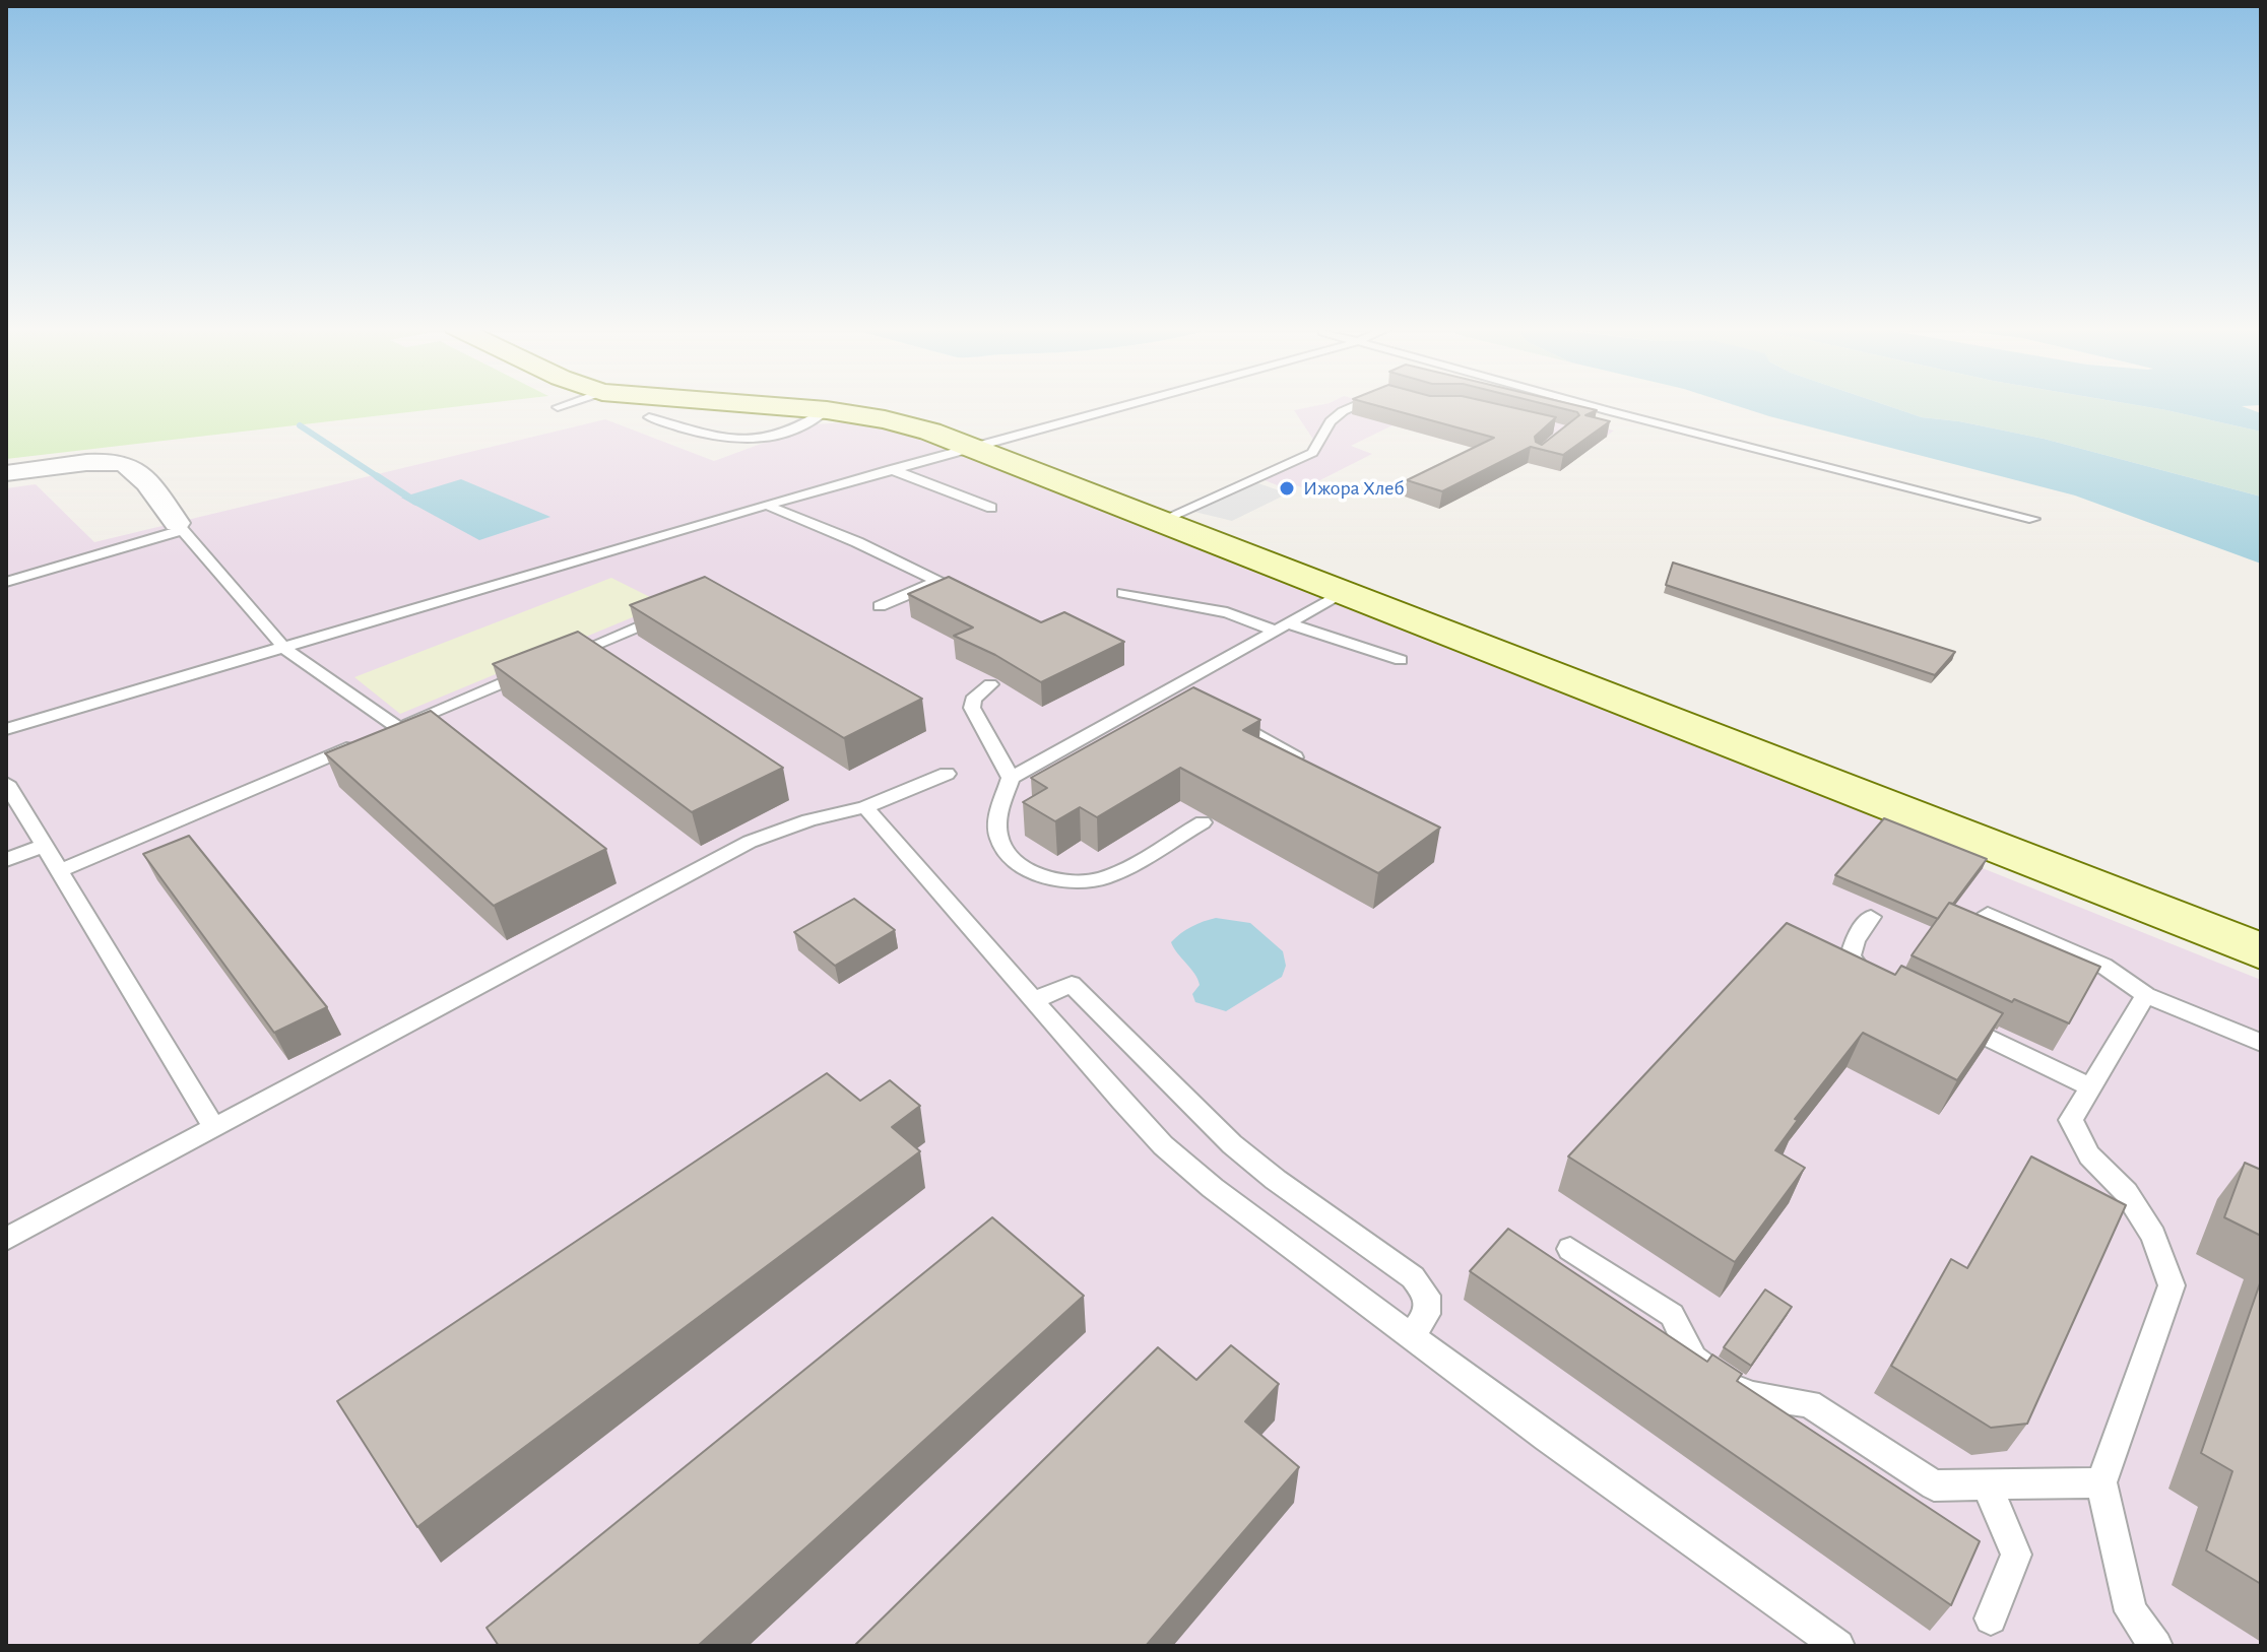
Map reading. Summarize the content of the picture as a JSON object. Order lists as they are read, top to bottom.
{
  "places": ["Ижора Хлеб"]
}
